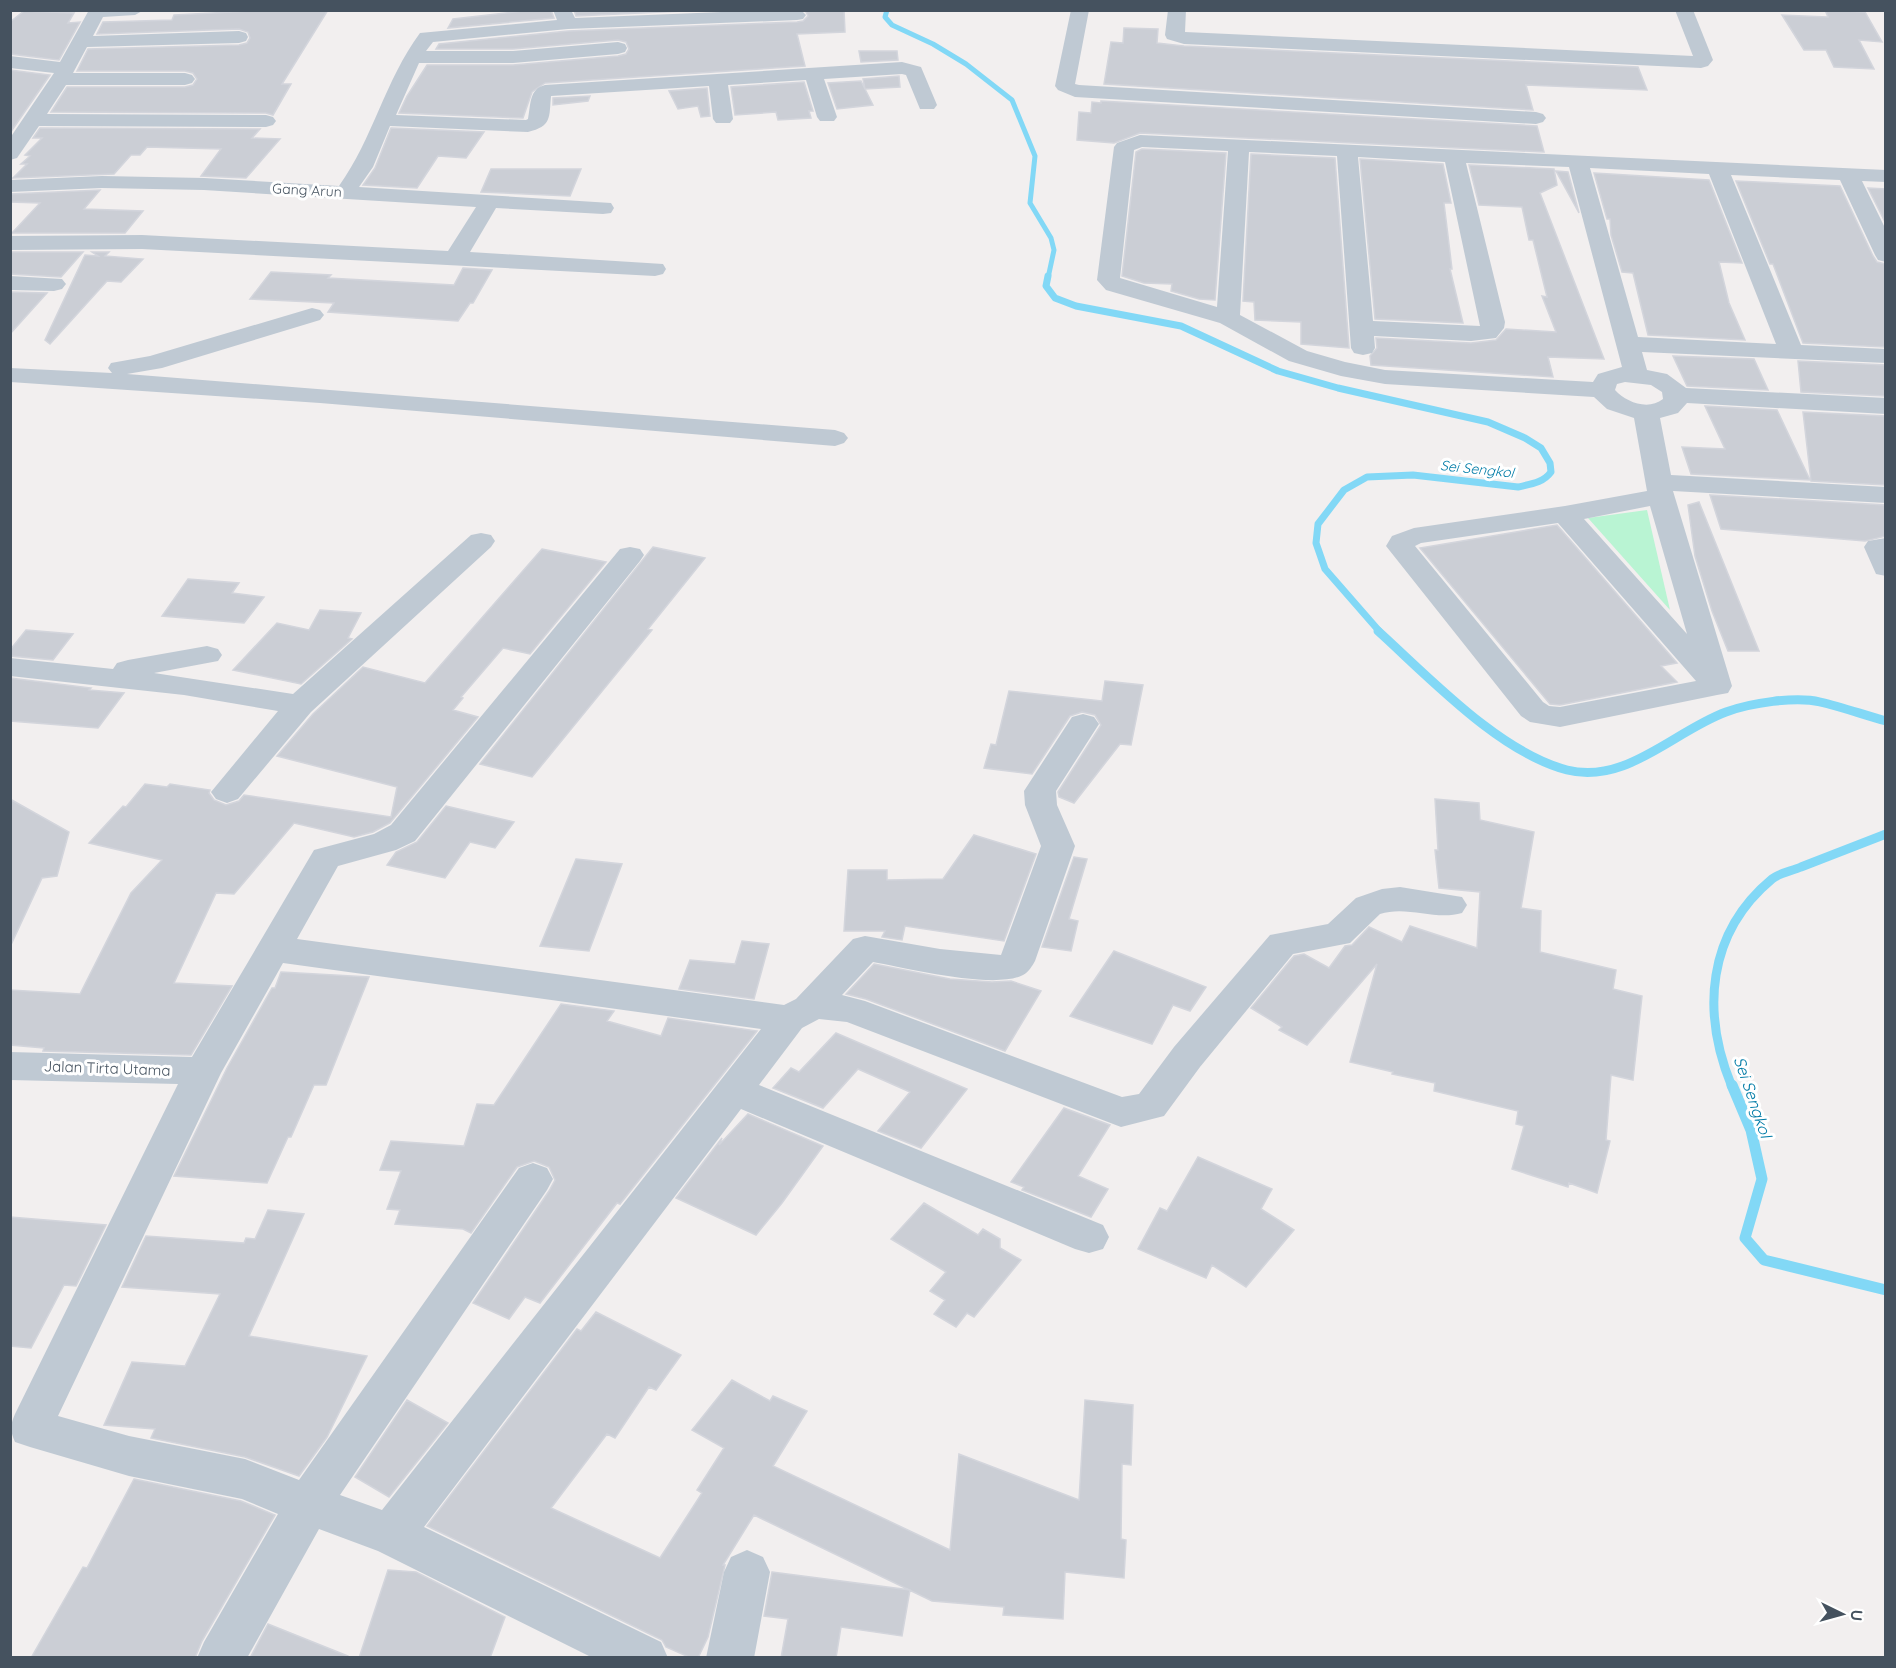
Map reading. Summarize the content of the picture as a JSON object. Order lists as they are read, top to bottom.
{
  "streets": {
    "street": ["Gang Arun", "Jalan Tirta Utama"]
  },
  "water": ["Sei Sengkol"],
  "north": "right"
}
